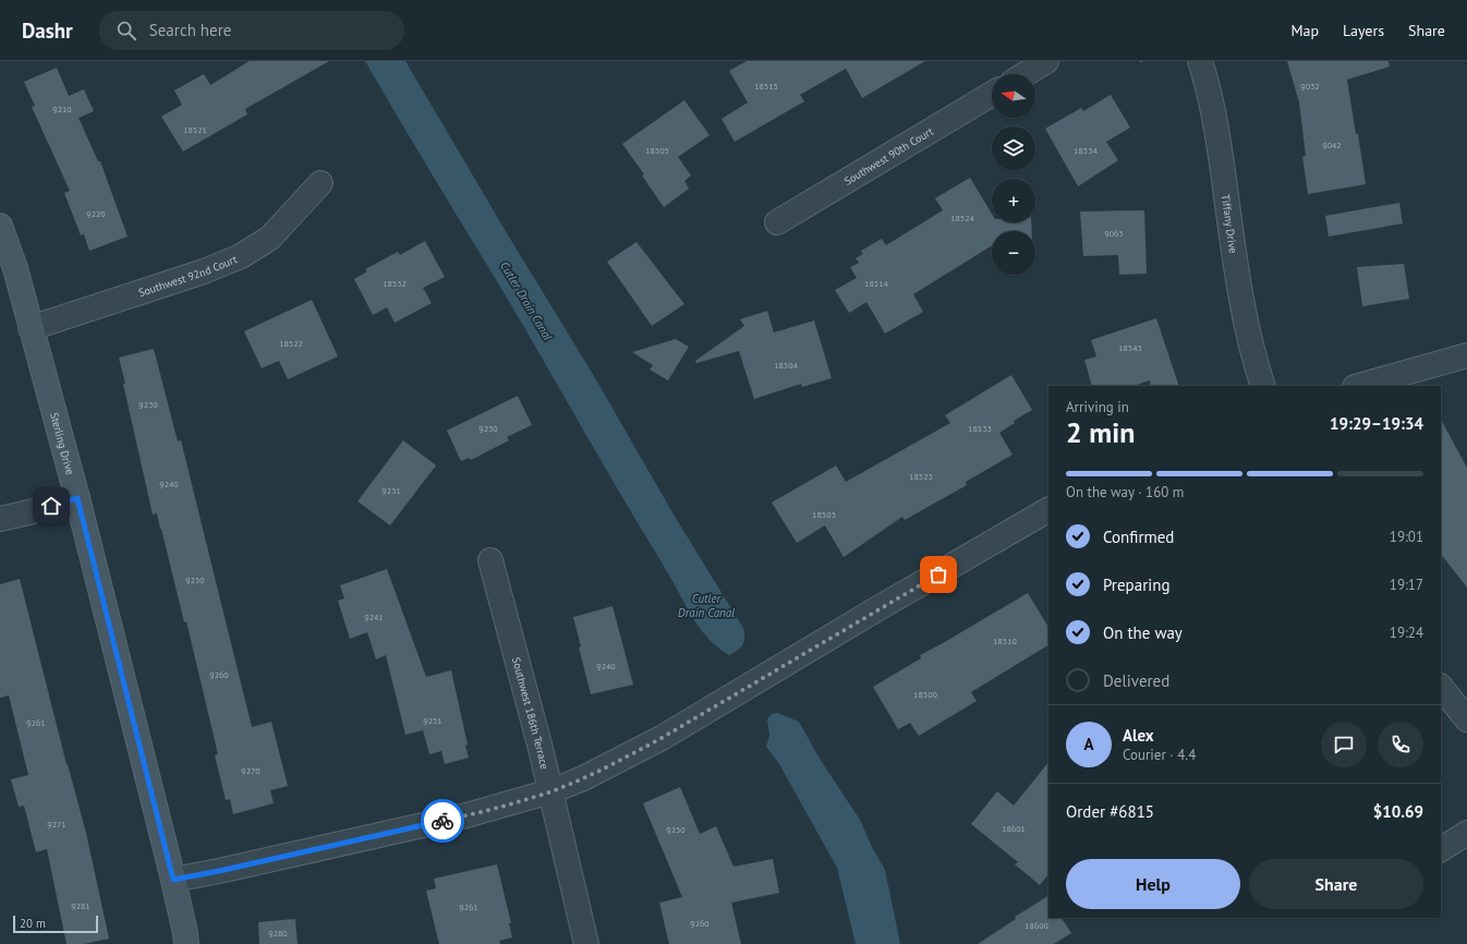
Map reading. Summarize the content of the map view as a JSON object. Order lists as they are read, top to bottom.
{
  "streets": {
    "street": [
      "Southwest 90th Court",
      "Tiffany Drive",
      "Southwest 92nd Court",
      "Sterling Drive",
      "Southwest 186th Terrace"
    ]
  },
  "crossings": [
    ["Southwest 92nd Court", "Sterling Drive"]
  ],
  "water": ["Cutler Drain Canal"],
  "house_numbers": [
    "18515",
    "9032",
    "9210",
    "18521",
    "9042",
    "18505",
    "18534",
    "9220",
    "18524",
    "9063",
    "18532",
    "18514",
    "18522",
    "18543",
    "18504",
    "9230",
    "9230",
    "18533",
    "18523",
    "9240",
    "9231",
    "18503",
    "9250",
    "9241",
    "18510",
    "9240",
    "9260",
    "18500",
    "9251",
    "9261",
    "9270",
    "9271",
    "18601",
    "9250",
    "9281",
    "9261",
    "9260",
    "18600",
    "9280"
  ],
  "scale_bar": "20 m",
  "north": "left",
  "page": {
    "header": "Dashr",
    "search": "Search here",
    "nav": ["Map", "Layers", "Share"],
    "map_buttons": ["+", "−"],
    "heading": ["2 min", "Arriving in", "19:29–19:34"],
    "panel": [
      "Alex",
      "Courier · 4.4",
      "Order #6815",
      "$10.69"
    ],
    "bar": "On the way · 160 m",
    "list": [
      ["Confirmed", "19:01"],
      ["Preparing", "19:17"],
      ["On the way", "19:24"],
      "Delivered"
    ],
    "round": "A",
    "buttons": ["Help", "Share"],
    "scale": "20 m"
  }
}
